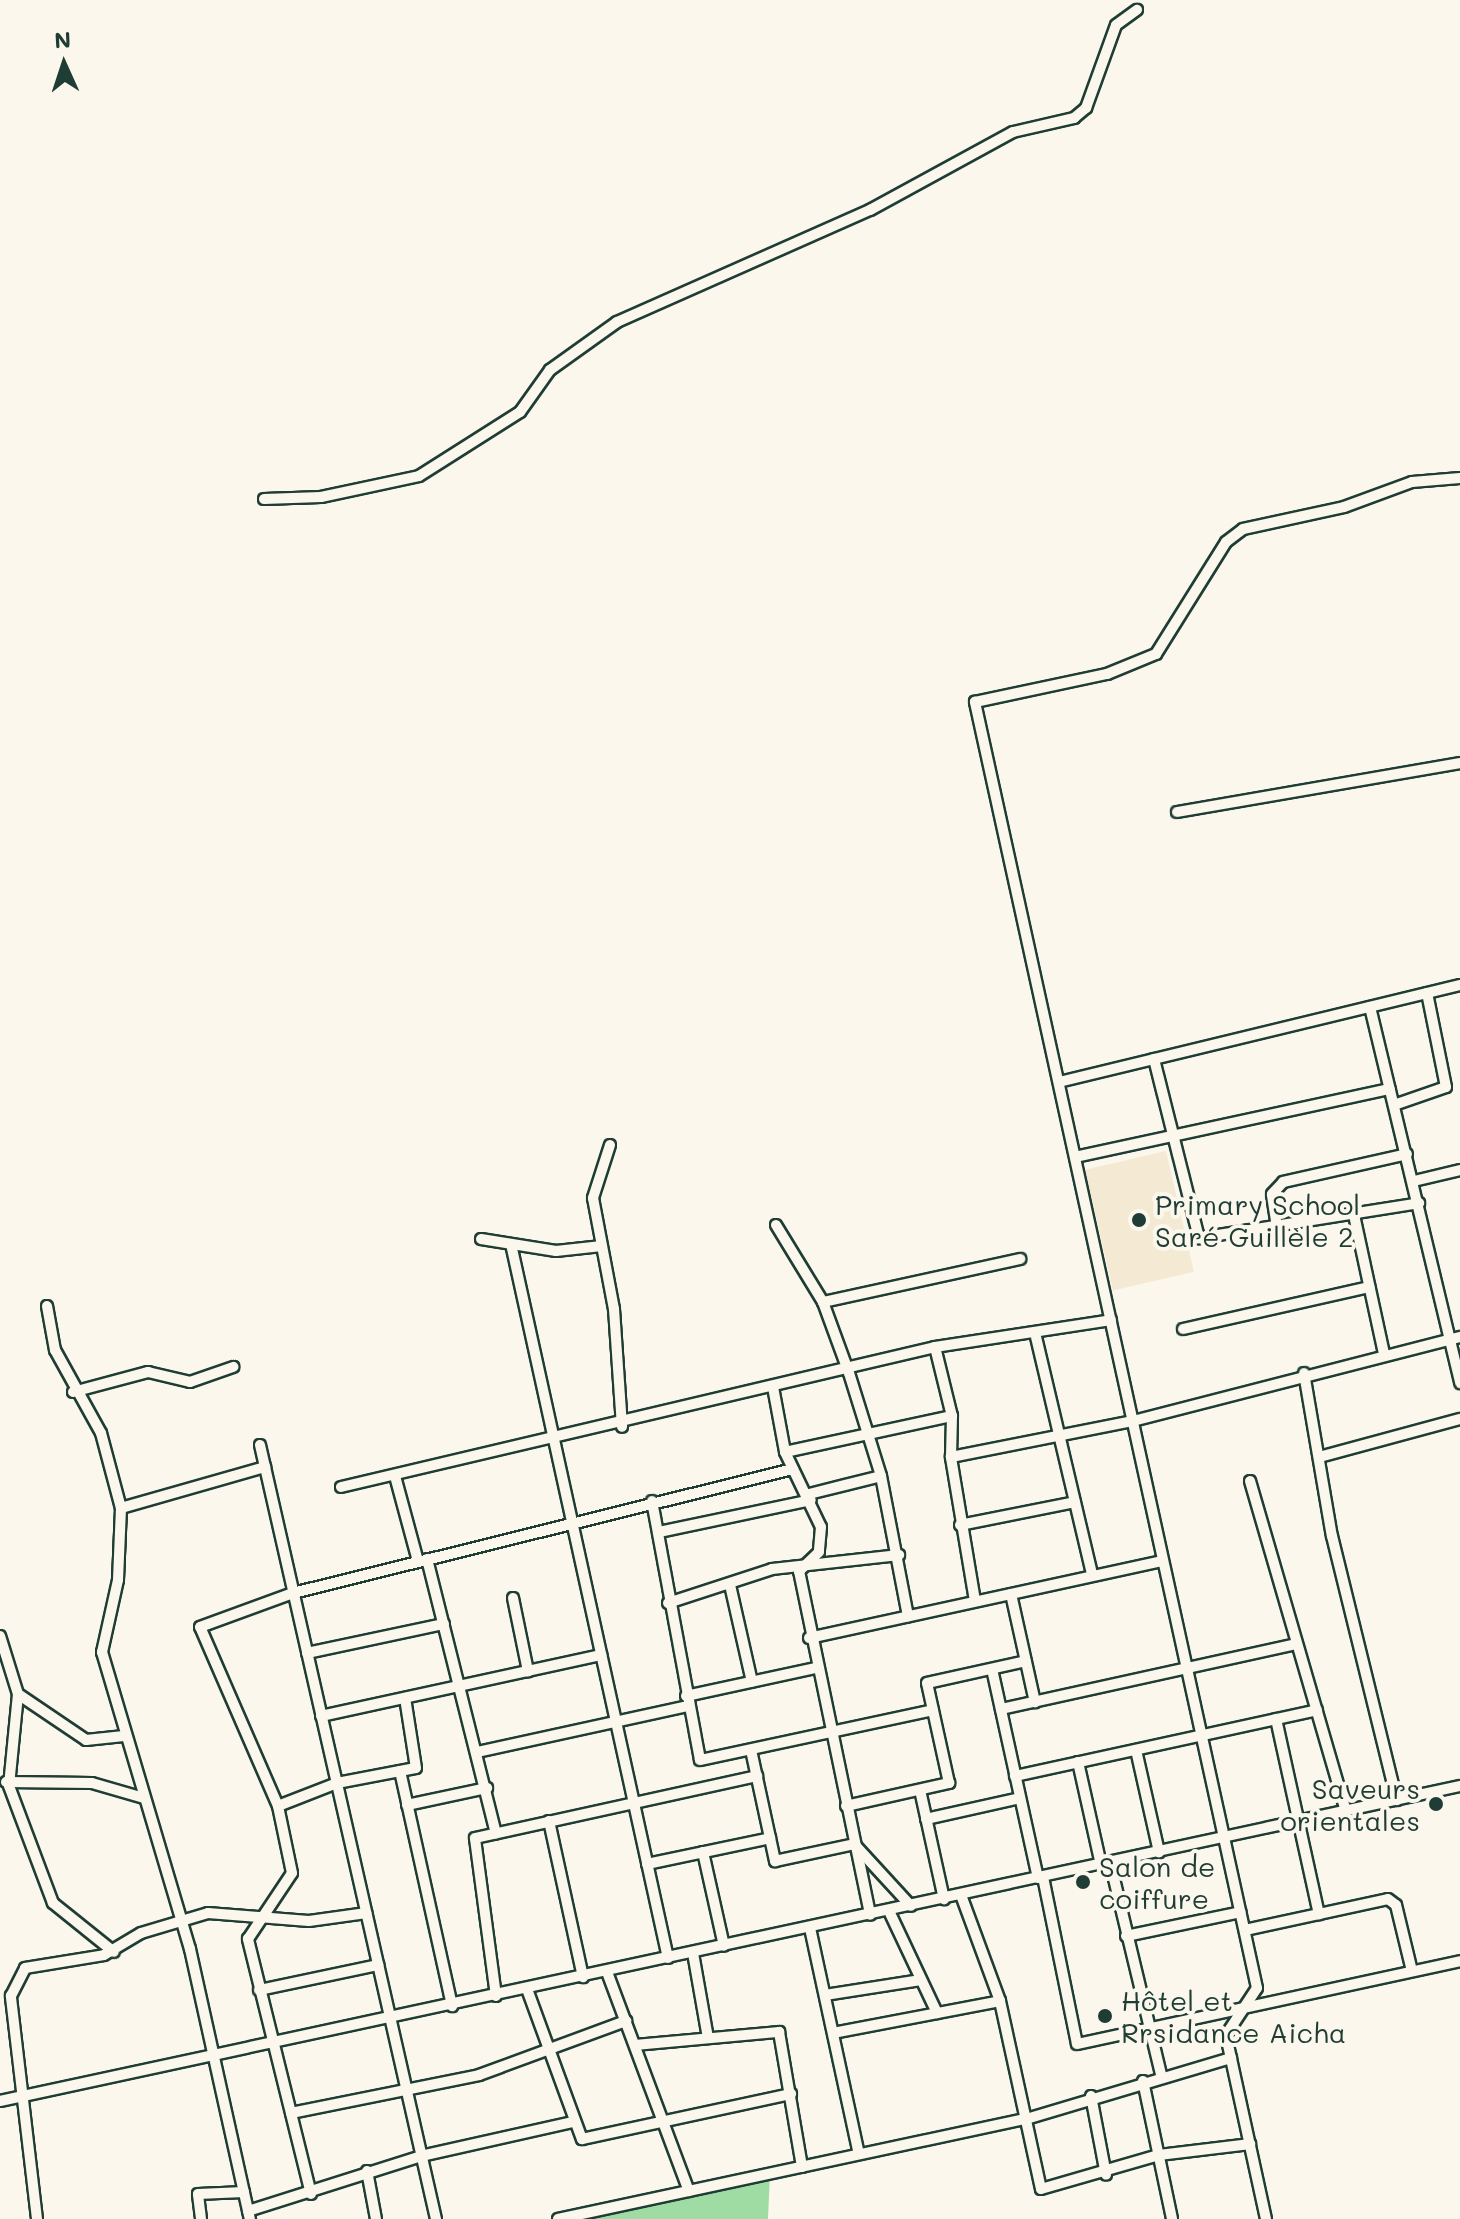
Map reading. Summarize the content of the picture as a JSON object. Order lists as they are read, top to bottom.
{
  "places": [
    "Primary School Saré Guillèle 2",
    "Saveurs orientales",
    "Salon de coiffure",
    "Hôtel et Rrsidance Aicha"
  ],
  "north": "top"
}
